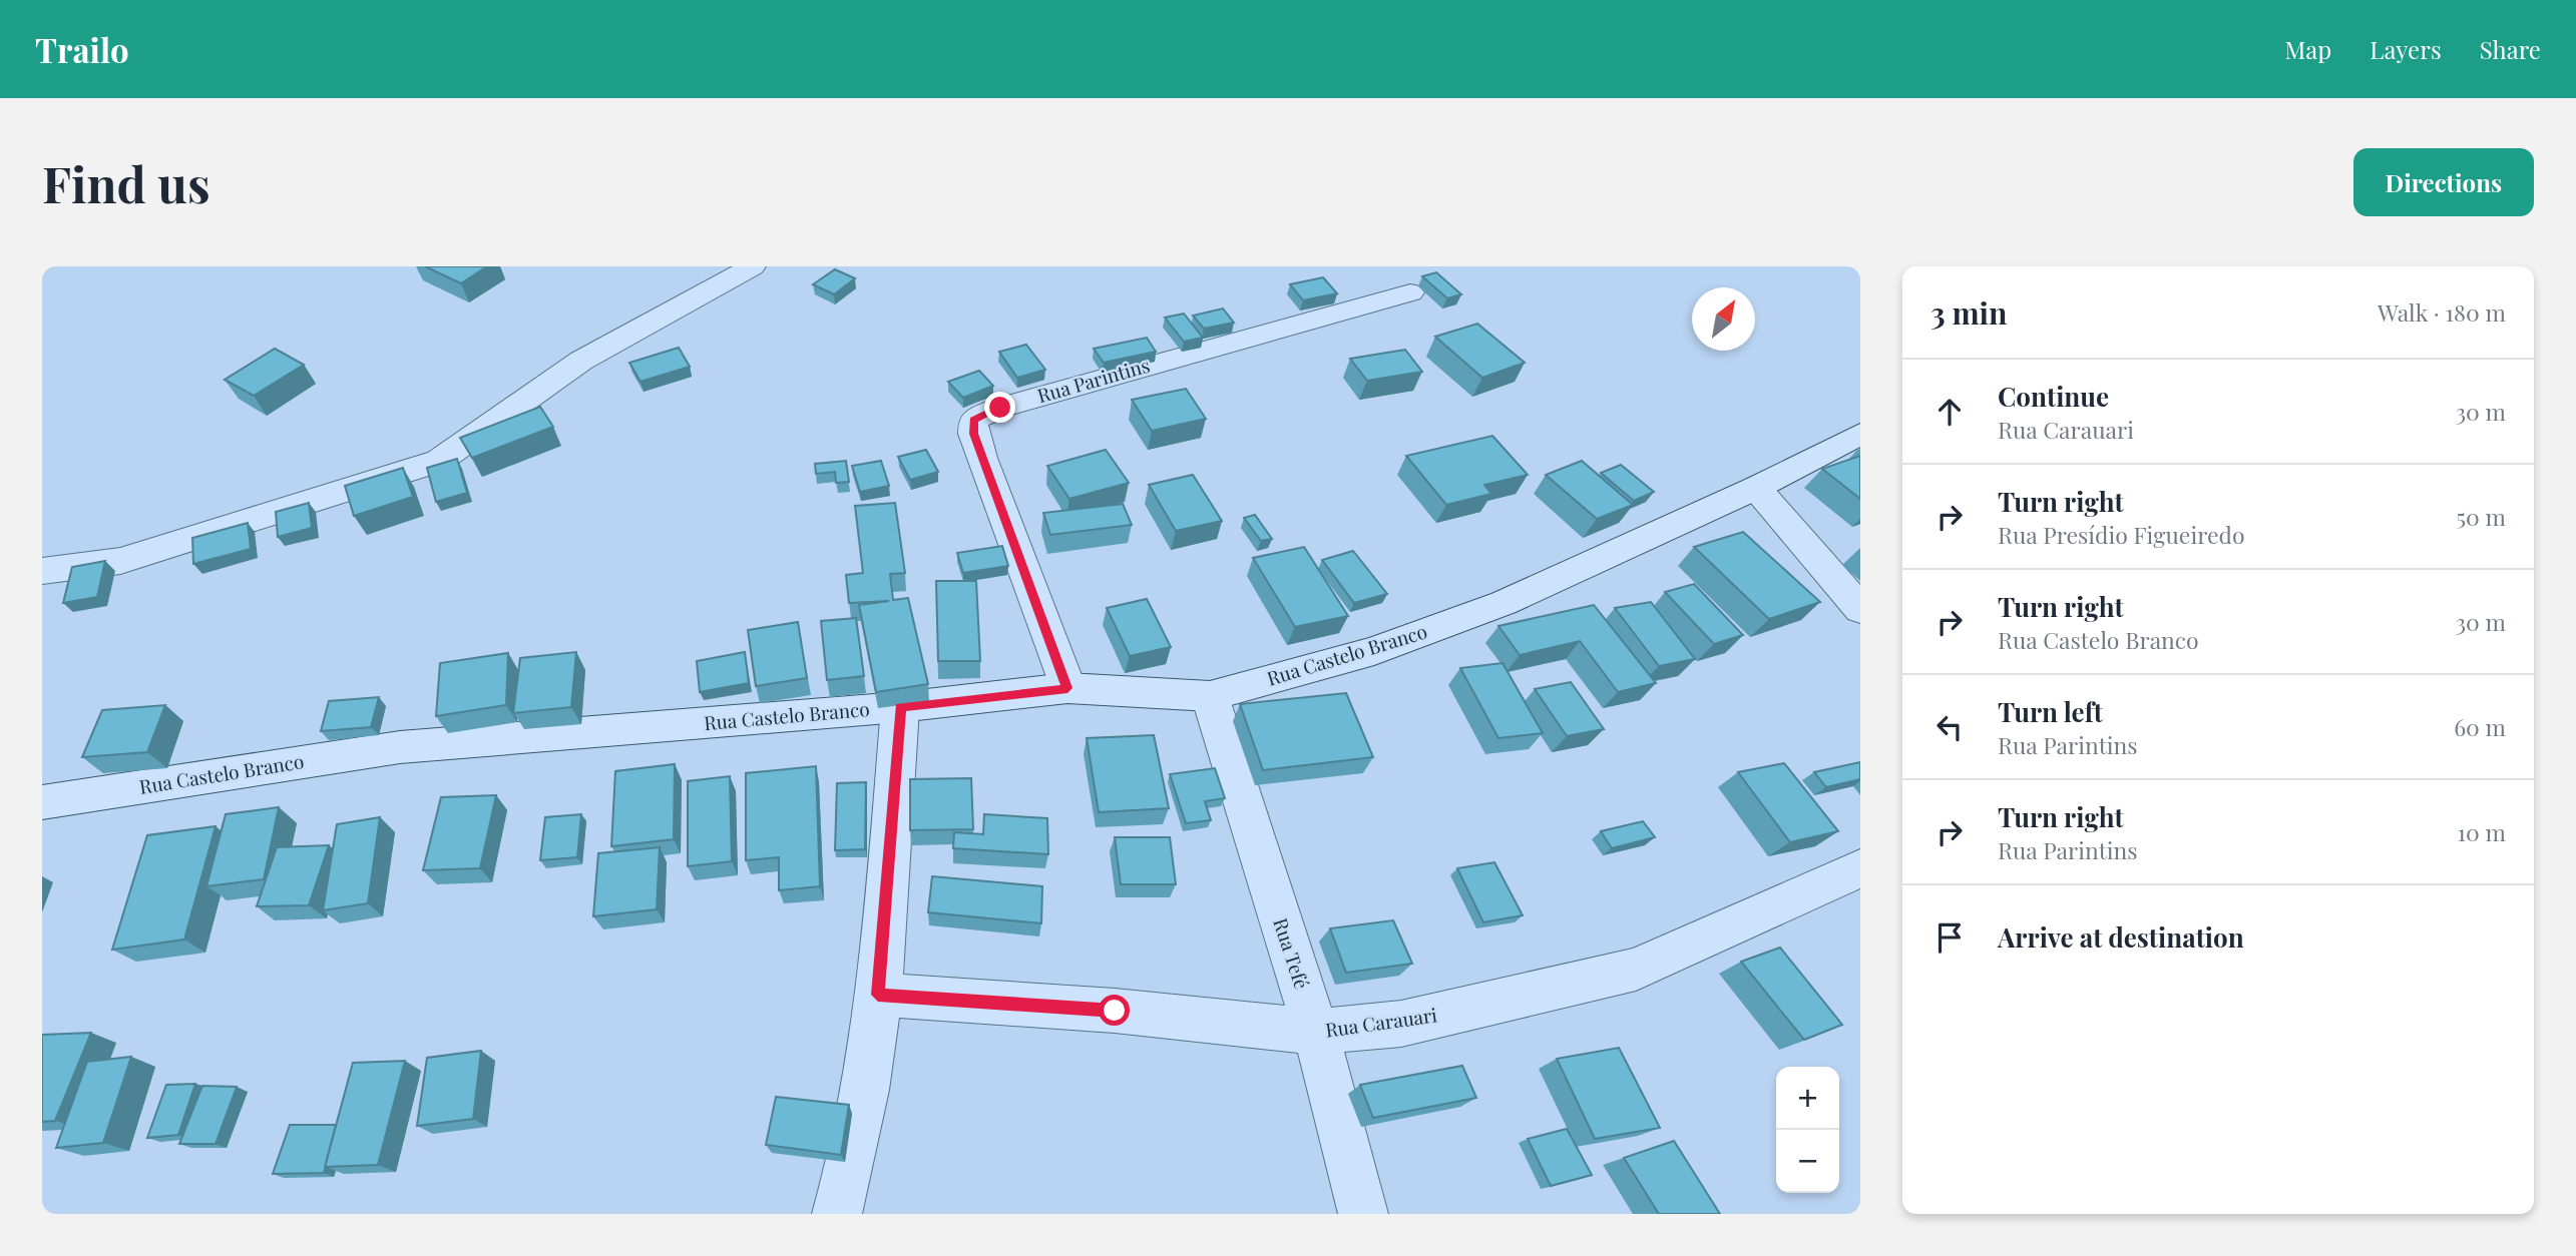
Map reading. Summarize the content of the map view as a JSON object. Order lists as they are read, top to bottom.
{
  "streets": {
    "street": [
      "Rua Parintins",
      "Rua Castelo Branco",
      "Rua Tefé",
      "Rua Carauari"
    ]
  },
  "crossings": [
    ["Rua Parintins", "Rua Castelo Branco"],
    ["Rua Castelo Branco", "Rua Tefé"],
    ["Rua Tefé", "Rua Carauari"]
  ],
  "north": "top right",
  "page": {
    "header": "Trailo",
    "nav": ["Map", "Layers", "Share"],
    "buttons": "Directions",
    "title": "Find us",
    "heading": ["3 min", "Walk · 180 m"],
    "list": [
      ["Continue", "Rua Carauari", "30 m"],
      ["Turn right", "Rua Presídio Figueiredo", "50 m"],
      ["Turn right", "Rua Castelo Branco", "30 m"],
      ["Turn left", "Rua Parintins", "60 m"],
      ["Turn right", "Rua Parintins", "10 m"],
      "Arrive at destination"
    ],
    "map_buttons": ["+", "−"]
  }
}
